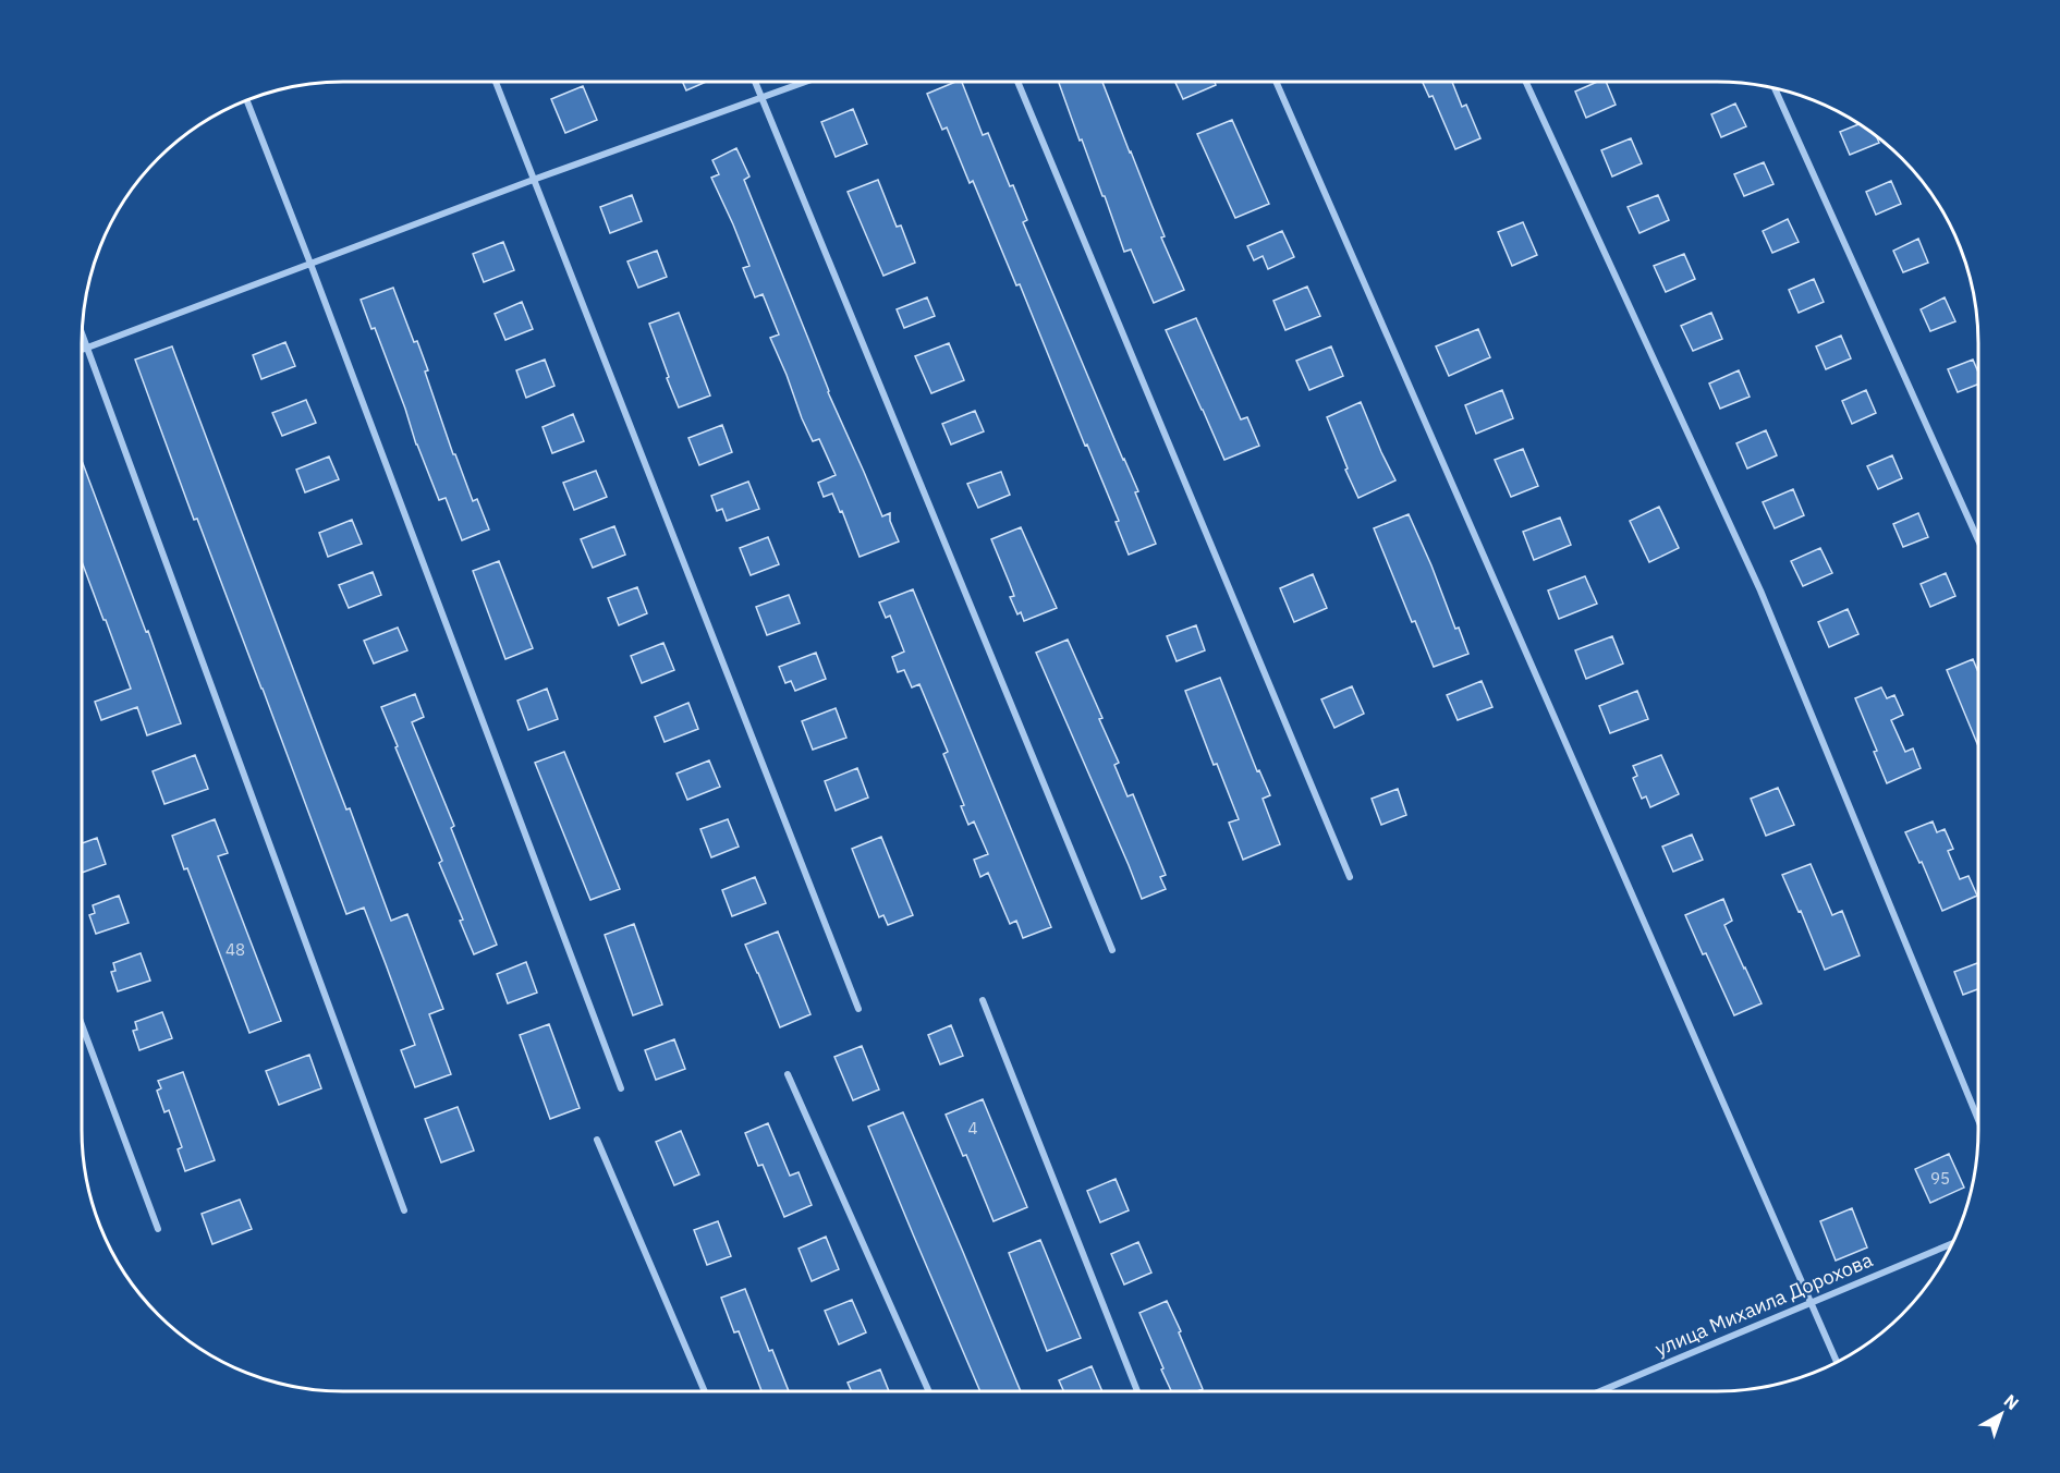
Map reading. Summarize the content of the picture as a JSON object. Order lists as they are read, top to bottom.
{
  "streets": {
    "street": ["улица Михаила Дорохова"]
  },
  "house_numbers": ["48", "4", "95"],
  "north": "top right"
}
